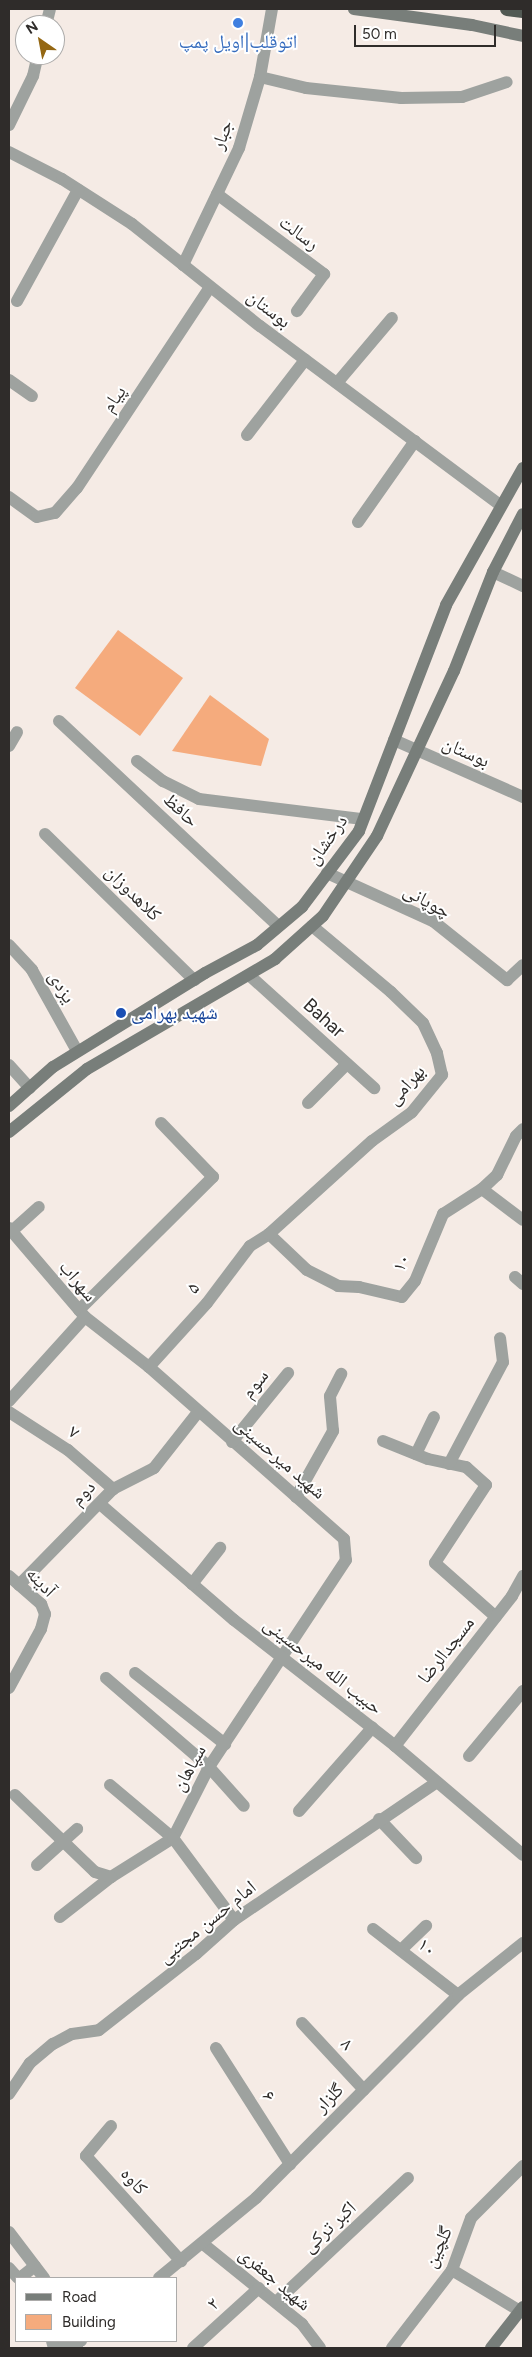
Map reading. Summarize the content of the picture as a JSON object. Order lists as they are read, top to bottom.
{
  "streets": {
    "main road": ["درخشان"],
    "street": [
      "جبار",
      "رسالت",
      "بوستان",
      "پیام",
      "حافظ",
      "کلاهدوزان",
      "چوپانی",
      "یزدی",
      "Bahar",
      "بهرامی",
      "۱۰",
      "سهراب",
      "۵",
      "سوم",
      "۷",
      "شهید میرحسینی",
      "دوم",
      "آدینه",
      "مسجدالرضا",
      "حبیب الله میرحسینی",
      "سپاهان",
      "امام حسن مجتبی",
      "۸",
      "۶",
      "گلزار",
      "کاوه",
      "اکبر ترکی",
      "گلچین",
      "شهید جعفری",
      "۲"
    ]
  },
  "crossings": [
    ["جبار", "رسالت"],
    ["جبار", "بوستان"],
    ["بوستان", "پیام"],
    ["بوستان", "درخشان"],
    ["حافظ", "درخشان"],
    ["درخشان", "کلاهدوزان"],
    ["درخشان", "چوپانی"],
    ["درخشان", "یزدی"],
    ["درخشان", "Bahar"],
    ["درخشان", "بهرامی"],
    ["بهرامی", "۱۰"],
    ["بهرامی", "۵"],
    ["۱۰", "۵"],
    ["۱۰", "گلزار"],
    ["سهراب", "شهید میرحسینی"],
    ["۵", "شهید میرحسینی"],
    ["سوم", "شهید میرحسینی"],
    ["۷", "دوم"],
    ["شهید میرحسینی", "دوم"],
    ["شهید میرحسینی", "حبیب الله میرحسینی"],
    ["شهید میرحسینی", "سپاهان"],
    ["دوم", "آدینه"],
    ["دوم", "حبیب الله میرحسینی"],
    ["مسجدالرضا", "حبیب الله میرحسینی"],
    ["حبیب الله میرحسینی", "سپاهان"],
    ["حبیب الله میرحسینی", "امام حسن مجتبی"],
    ["۸", "گلزار"],
    ["۶", "گلزار"],
    ["گلزار", "کاوه"],
    ["گلزار", "شهید جعفری"],
    ["اکبر ترکی", "شهید جعفری"],
    ["شهید جعفری", "۲"]
  ],
  "places": ["اتوقلب|اویل پمپ", "شهید بهرامی"],
  "legend": ["Road", "Building"],
  "scale_bar": "50 m",
  "north": "top left"
}
